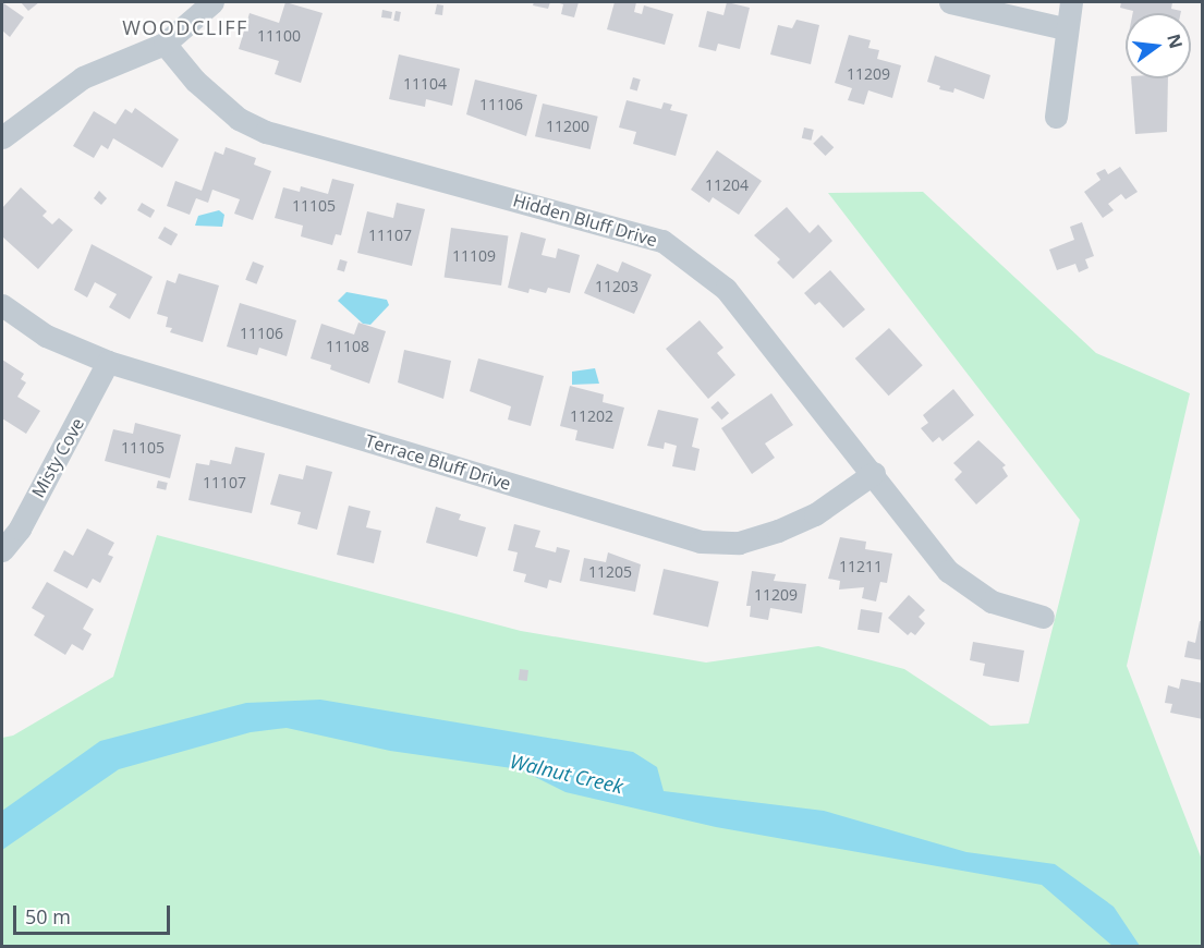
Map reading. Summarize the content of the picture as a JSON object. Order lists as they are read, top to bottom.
{
  "streets": {
    "street": ["Hidden Bluff Drive", "Misty Cove", "Terrace Bluff Drive"]
  },
  "crossings": [
    ["Hidden Bluff Drive", "Terrace Bluff Drive"],
    ["Misty Cove", "Terrace Bluff Drive"]
  ],
  "districts": ["WOODCLIFF"],
  "water": ["Walnut Creek"],
  "house_numbers": [
    "11100",
    "11209",
    "11104",
    "11106",
    "11200",
    "11204",
    "11105",
    "11107",
    "11109",
    "11203",
    "11106",
    "11108",
    "11202",
    "11105",
    "11107",
    "11211",
    "11205",
    "11209"
  ],
  "scale_bar": "50 m",
  "north": "right"
}
